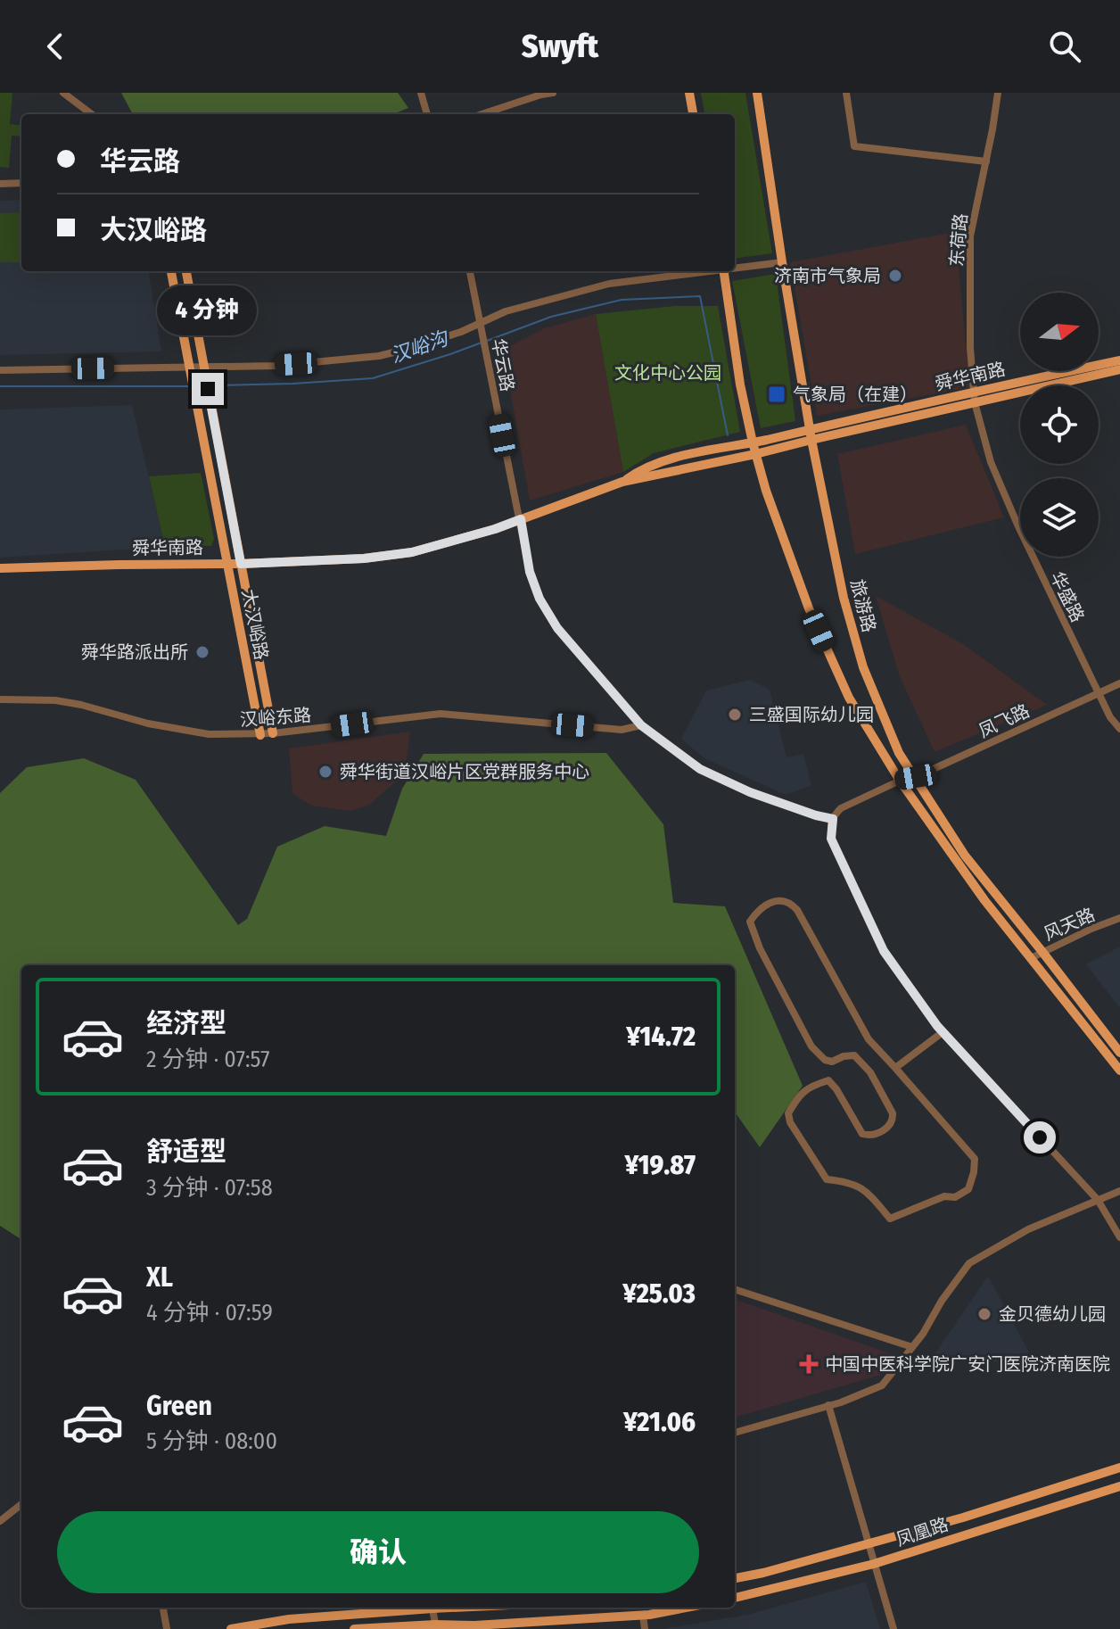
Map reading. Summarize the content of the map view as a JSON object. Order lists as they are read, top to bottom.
{
  "streets": {
    "main road": [
      "舜华南路",
      "旅游路",
      "大汉峪路",
      "凤凰路"
    ],
    "street": [
      "东荷路",
      "华云路",
      "华盛路",
      "汉峪东路",
      "凤飞路",
      "风天路"
    ]
  },
  "crossings": [
    ["东荷路", "舜华南路"],
    ["东荷路", "华盛路"],
    ["华云路", "舜华南路"],
    ["华云路", "汉峪东路"],
    ["舜华南路", "华盛路"],
    ["舜华南路", "旅游路"],
    ["舜华南路", "大汉峪路"],
    ["华盛路", "凤飞路"],
    ["旅游路", "凤飞路"],
    ["旅游路", "风天路"],
    ["大汉峪路", "汉峪东路"]
  ],
  "water": ["汉峪沟"],
  "parks": ["文化中心公园"],
  "places": {
    "other": [
      "济南市气象局",
      "舜华路派出所",
      "三盛国际幼儿园",
      "舜华街道汉峪片区党群服务中心",
      "金贝德幼儿园"
    ],
    "transit": ["气象局（在建）"],
    "health": ["中国中医科学院广安门医院济南医院"]
  },
  "north": "right",
  "page": {
    "header": "Swyft",
    "banner": ["华云路", "大汉峪路"],
    "bubble": "4 分钟",
    "list": [
      {
        "name": "经济型",
        "note": "2 分钟 · 07:57",
        "value": "¥14.72"
      },
      {
        "name": "舒适型",
        "note": "3 分钟 · 07:58",
        "value": "¥19.87"
      },
      {
        "name": "XL",
        "note": "4 分钟 · 07:59",
        "value": "¥25.03"
      },
      {
        "name": "Green",
        "note": "5 分钟 · 08:00",
        "value": "¥21.06"
      }
    ],
    "buttons": "确认"
  }
}
